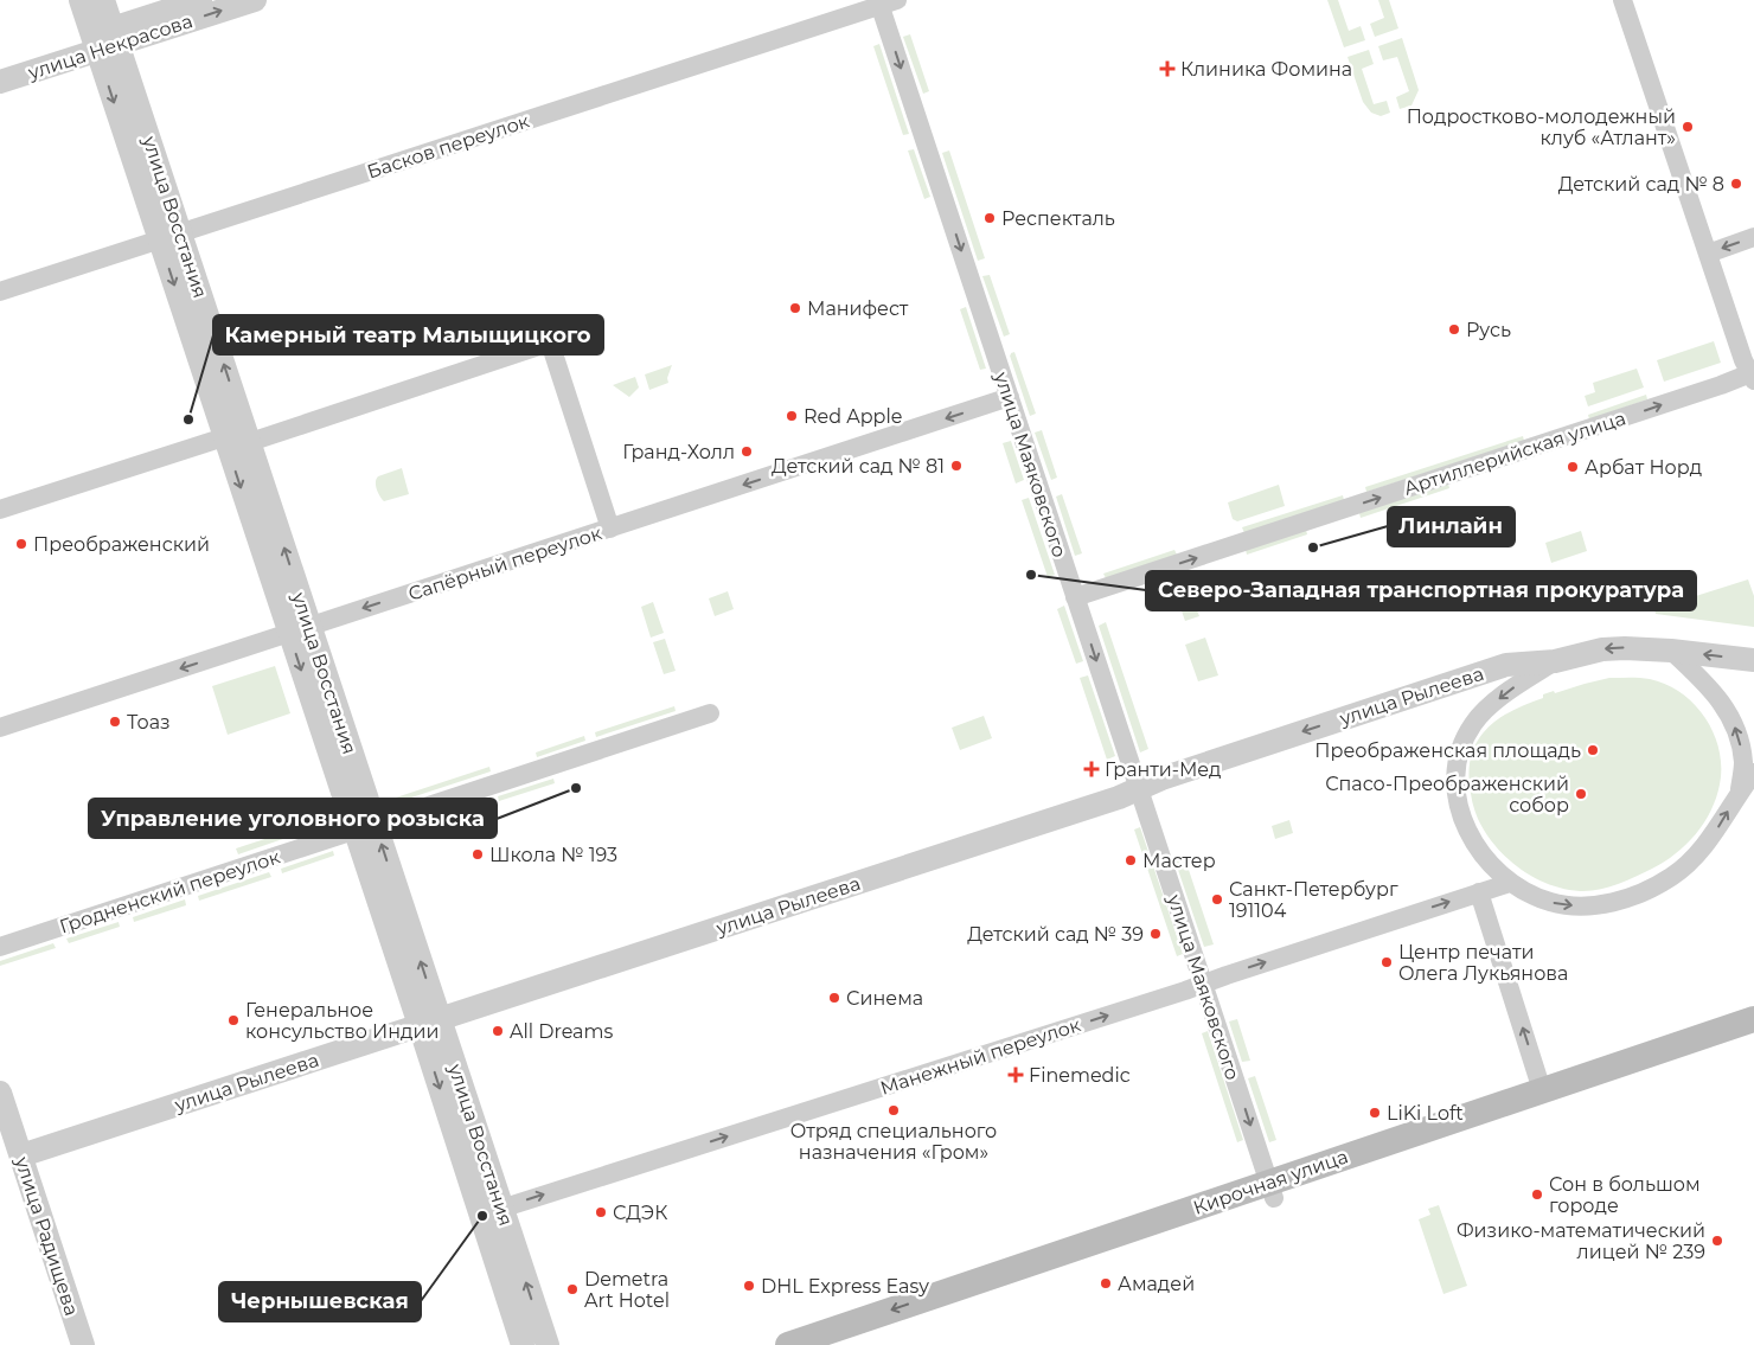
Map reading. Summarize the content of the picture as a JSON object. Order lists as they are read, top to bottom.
{
  "streets": {
    "main road": ["Кирочная улица"],
    "street": [
      "улица Некрасова",
      "Басков переулок",
      "улица Восстания",
      "Артиллерийская улица",
      "улица Маяковского",
      "Сапёрный переулок",
      "улица Рылеева",
      "Гродненский переулок",
      "Манежный переулок",
      "улица Радищева"
    ]
  },
  "crossings": [
    ["улица Некрасова", "улица Восстания"],
    ["Басков переулок", "улица Восстания"],
    ["Басков переулок", "улица Маяковского"],
    ["улица Восстания", "Сапёрный переулок"],
    ["улица Восстания", "улица Рылеева"],
    ["улица Восстания", "Гродненский переулок"],
    ["улица Восстания", "Манежный переулок"],
    ["Артиллерийская улица", "улица Маяковского"],
    ["улица Маяковского", "Сапёрный переулок"],
    ["улица Маяковского", "улица Рылеева"],
    ["улица Маяковского", "Манежный переулок"],
    ["улица Маяковского", "Кирочная улица"],
    ["улица Рылеева", "улица Радищева"]
  ],
  "one_way": [
    "Артиллерийская улица",
    "улица Маяковского",
    "Сапёрный переулок",
    "Манежный переулок"
  ],
  "places": {
    "health": ["Клиника Фомина", "Гранти-Мед", "Finemedic"],
    "other": [
      "Подростково-молодежный клуб «Атлант»",
      "Детский сад № 8",
      "Респекталь",
      "Манифест",
      "Русь",
      "Red Apple",
      "Камерный театр Малыщицкого",
      "Гранд-Холл",
      "Детский сад № 81",
      "Арбат Норд",
      "Преображенский",
      "Линлайн",
      "Северо-Западная транспортная прокуратура",
      "Тоаз",
      "Преображенская площадь",
      "Управление уголовного розыска",
      "Спасо-Преображенский собор",
      "Школа № 193",
      "Мастер",
      "Санкт-Петербург 191104",
      "Детский сад № 39",
      "Центр печати Олега Лукьянова",
      "Синема",
      "Генеральное консульство Индии",
      "All Dreams",
      "Отряд специального назначения «Гром»",
      "LiKi Loft",
      "Сон в большом городе",
      "СДЭК",
      "Чернышевская",
      "Физико-математический лицей № 239",
      "Амадей",
      "DHL Express Easy",
      "Demetra Art Hotel"
    ]
  }
}
